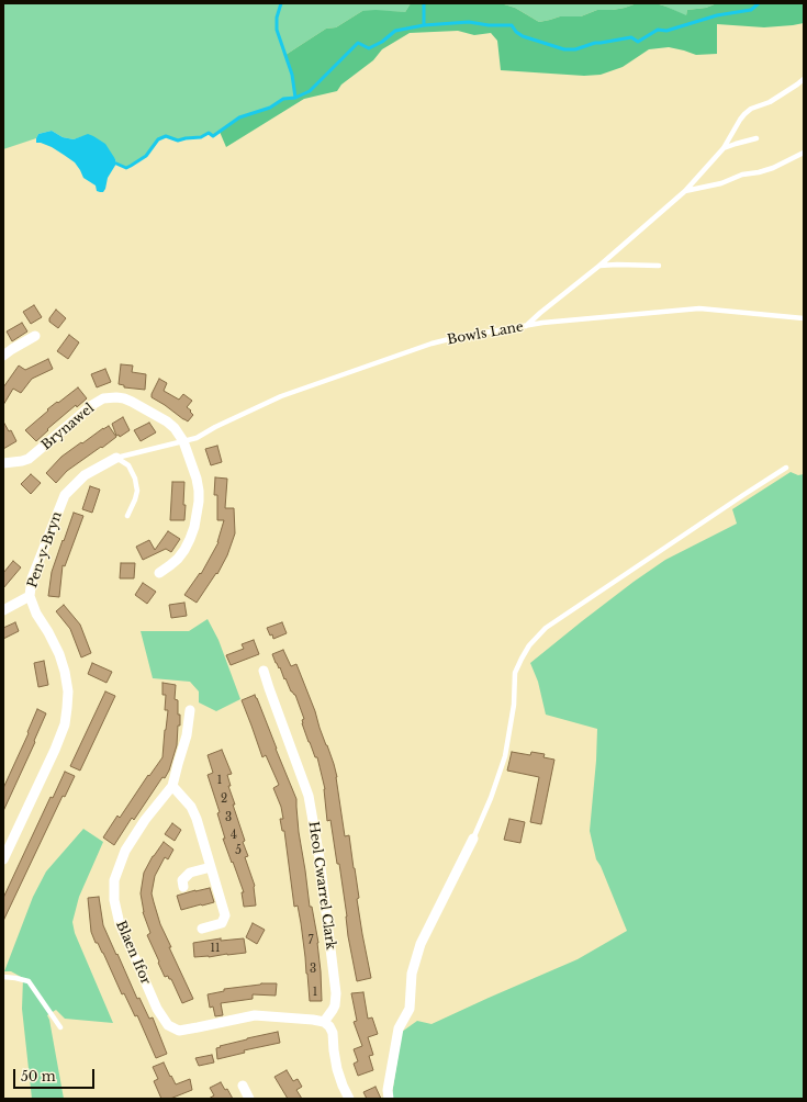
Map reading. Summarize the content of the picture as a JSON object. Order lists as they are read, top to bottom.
{
  "streets": {
    "street": [
      "Brynawel",
      "Pen-y-Bryn",
      "Heol Cwarrel Clark",
      "Blaen Ifor"
    ],
    "lane": ["Bowls Lane"]
  },
  "crossings": [
    ["Bowls Lane", "Brynawel"],
    ["Bowls Lane", "Pen-y-Bryn"],
    ["Heol Cwarrel Clark", "Blaen Ifor"]
  ],
  "house_numbers": [
    "1",
    "2",
    "3",
    "4",
    "5",
    "7",
    "11",
    "3",
    "1"
  ],
  "scale_bar": "50 m"
}
